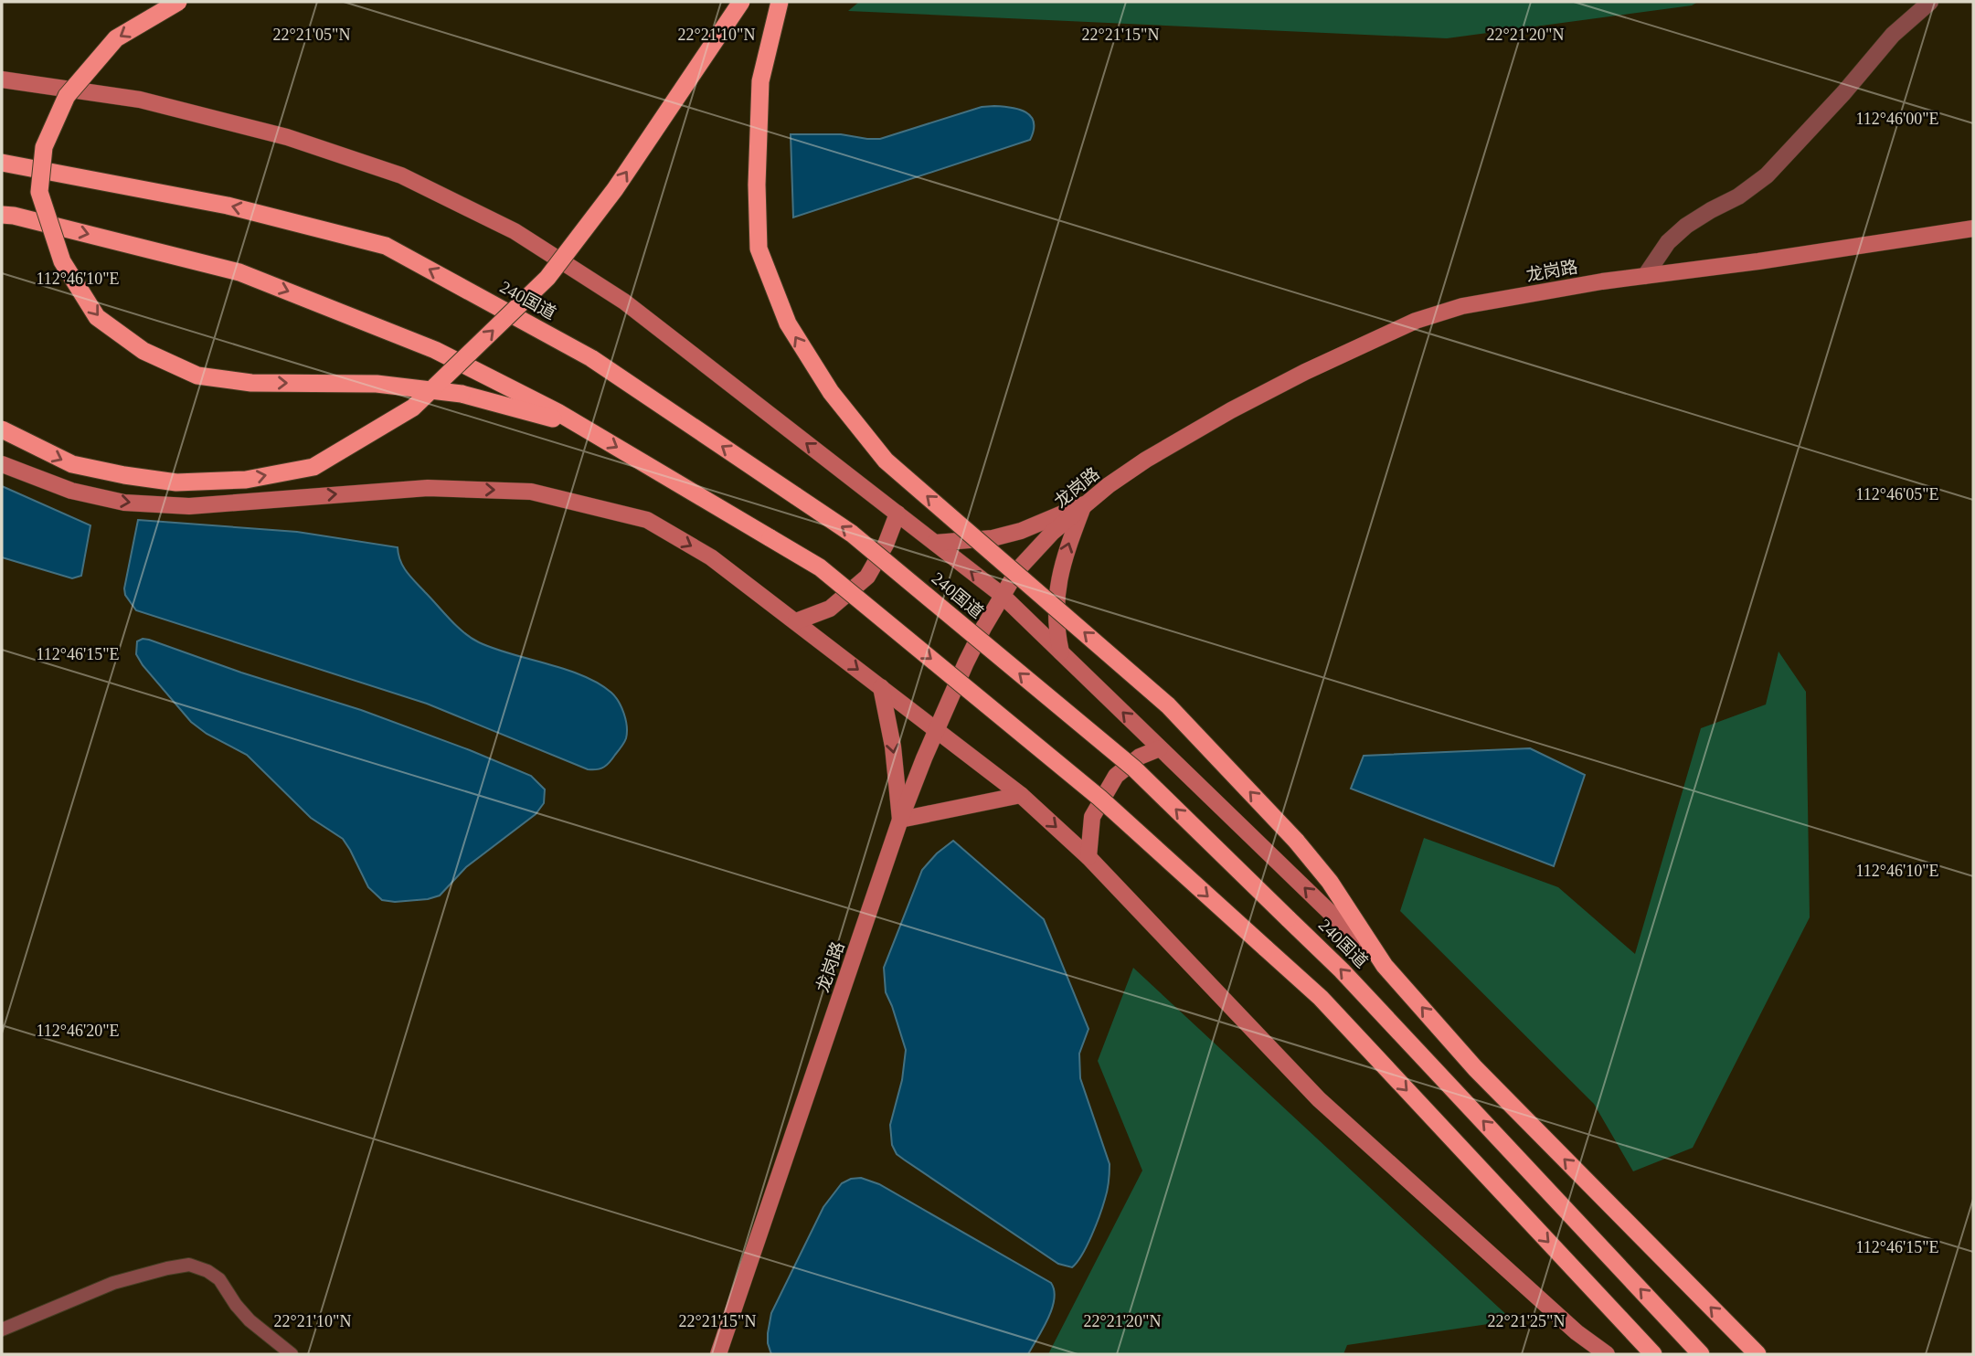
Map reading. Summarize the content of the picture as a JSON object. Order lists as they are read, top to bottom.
{
  "streets": {
    "highway": ["240国道"],
    "main road": ["龙岗路"]
  },
  "coordinates": [
    "22°21'05\"N",
    "22°21'10\"N",
    "22°21'15\"N",
    "22°21'20\"N",
    "112°46'00\"E",
    "112°46'10\"E",
    "112°46'05\"E",
    "112°46'15\"E",
    "112°46'20\"E",
    "22°21'25\"N"
  ]
}
